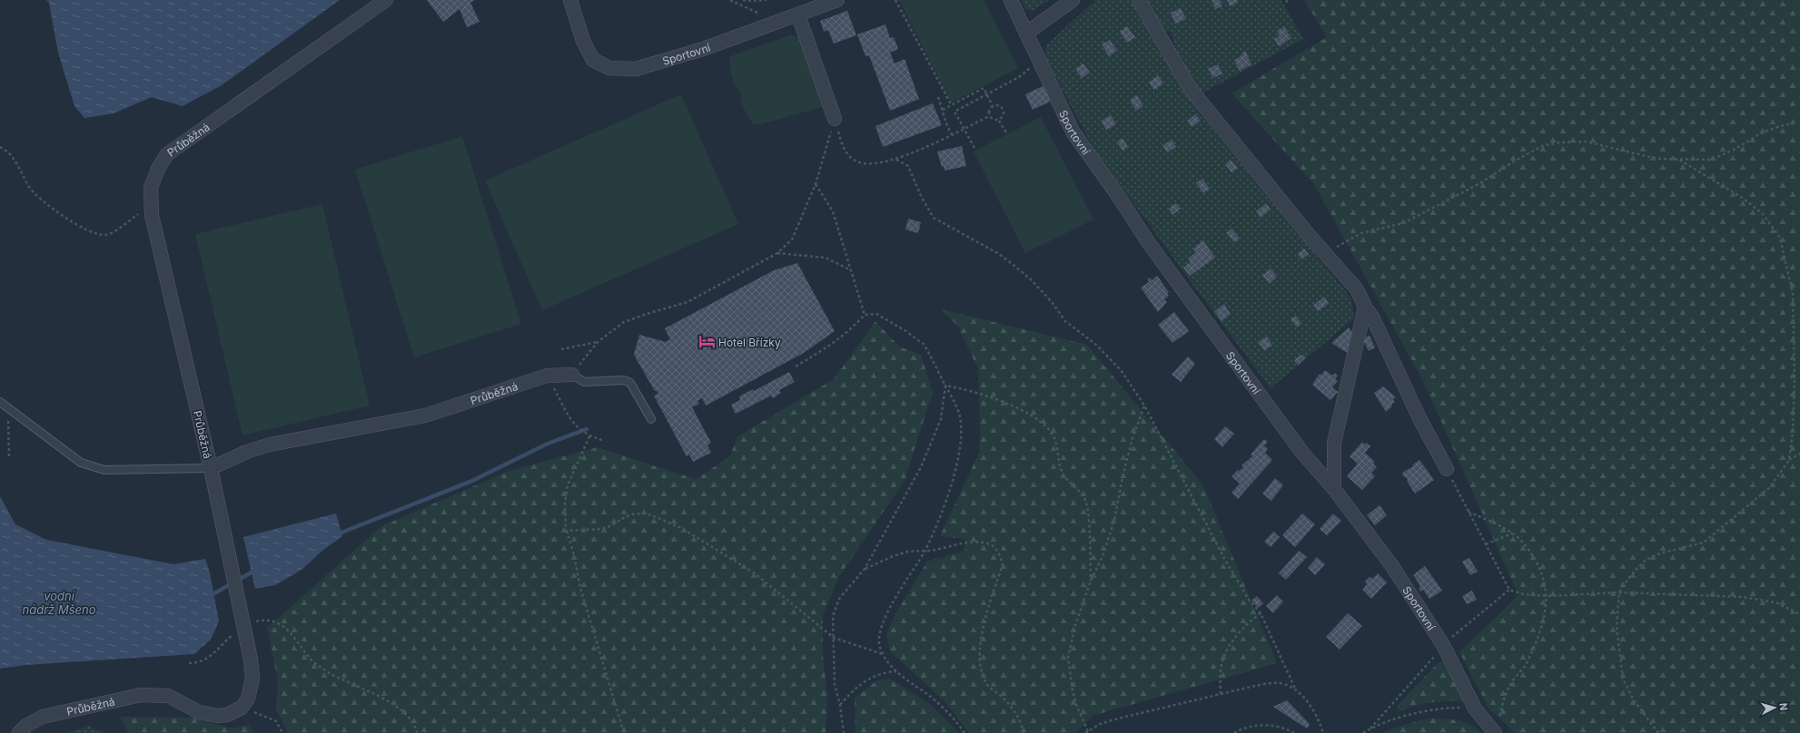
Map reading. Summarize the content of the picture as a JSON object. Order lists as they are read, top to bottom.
{
  "streets": {
    "street": ["Sportovní", "Průběžná"]
  },
  "water": ["vodní nádrž Mšeno"],
  "places": {
    "hotel": ["Hotel Břízky"]
  },
  "north": "right"
}
